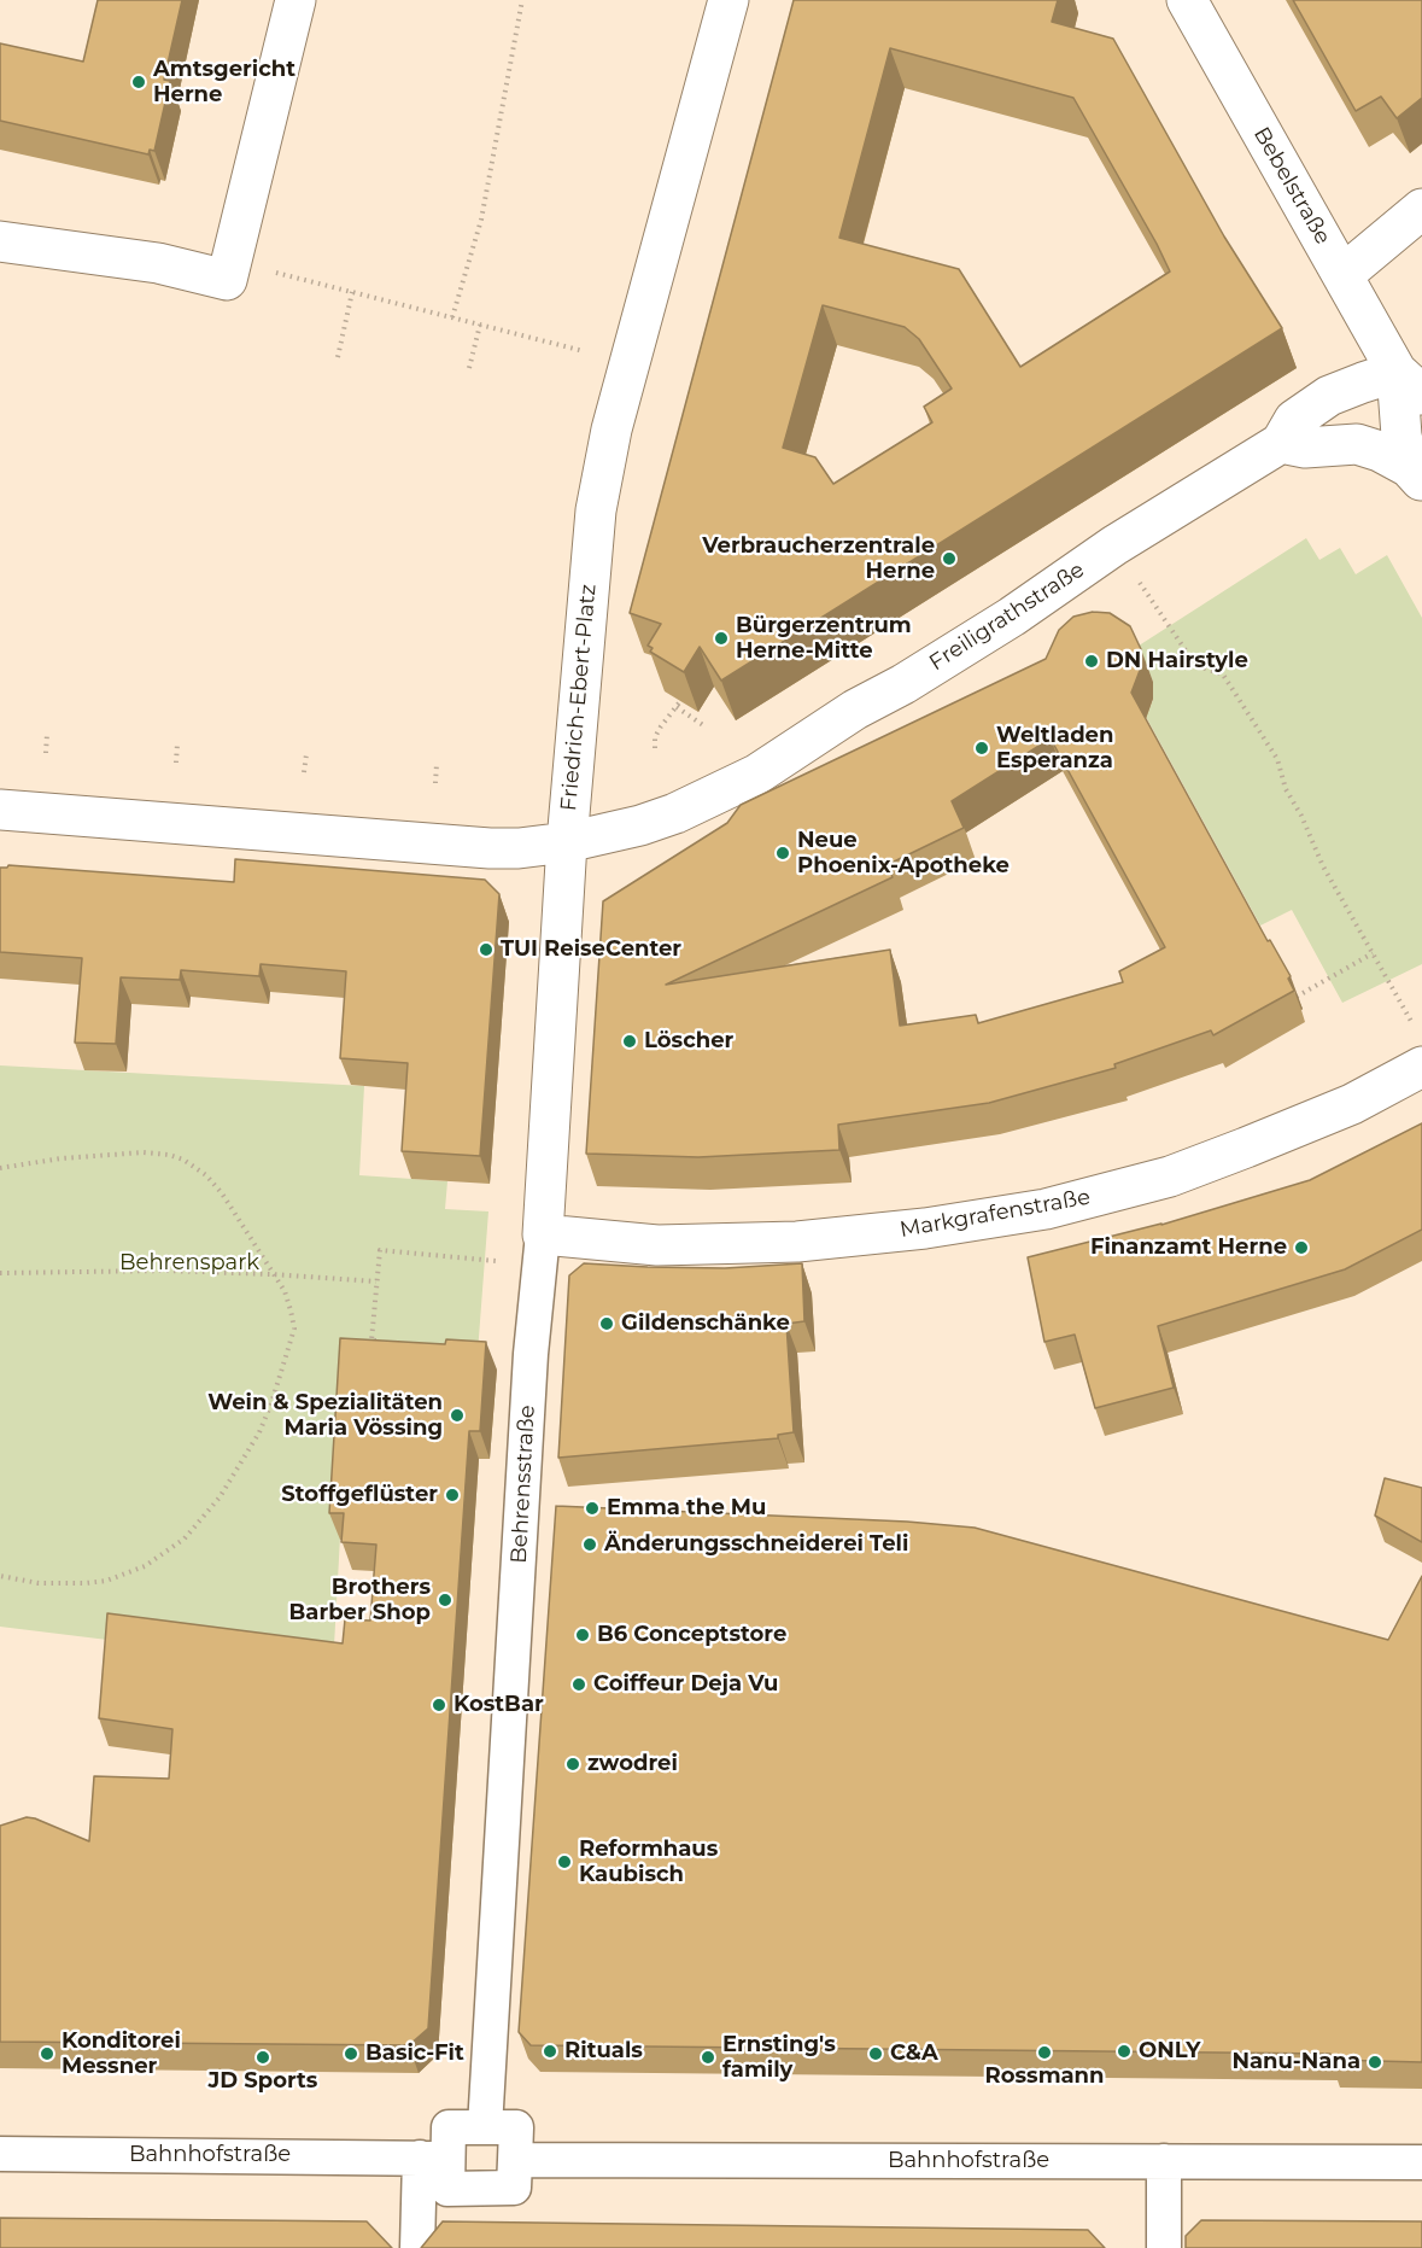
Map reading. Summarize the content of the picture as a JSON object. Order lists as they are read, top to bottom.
{
  "streets": {
    "street": [
      "Bebelstraße",
      "Freiligrathstraße",
      "Friedrich-Ebert-Platz",
      "Markgrafenstraße",
      "Behrensstraße",
      "Bahnhofstraße"
    ]
  },
  "crossings": [
    ["Bebelstraße", "Freiligrathstraße"],
    ["Freiligrathstraße", "Friedrich-Ebert-Platz"],
    ["Freiligrathstraße", "Behrensstraße"],
    ["Friedrich-Ebert-Platz", "Behrensstraße"],
    ["Markgrafenstraße", "Behrensstraße"]
  ],
  "parks": ["Behrenspark"],
  "places": [
    "Amtsgericht Herne",
    "Verbraucherzentrale Herne",
    "Bürgerzentrum Herne-Mitte",
    "DN Hairstyle",
    "Weltladen Esperanza",
    "Neue Phoenix-Apotheke",
    "TUI ReiseCenter",
    "Löscher",
    "Finanzamt Herne",
    "Gildenschänke",
    "Wein & Spezialitäten Maria Vössing",
    "Stoffgeflüster",
    "Emma the Mu",
    "Änderungsschneiderei Teli",
    "Brothers Barber Shop",
    "B6 Conceptstore",
    "Coiffeur Deja Vu",
    "KostBar",
    "zwodrei",
    "Reformhaus Kaubisch",
    "Rituals",
    "ONLY",
    "Rossmann",
    "Konditorei Messner",
    "Basic-Fit",
    "C&A",
    "JD Sports",
    "Ernsting's family",
    "Nanu-Nana"
  ]
}
